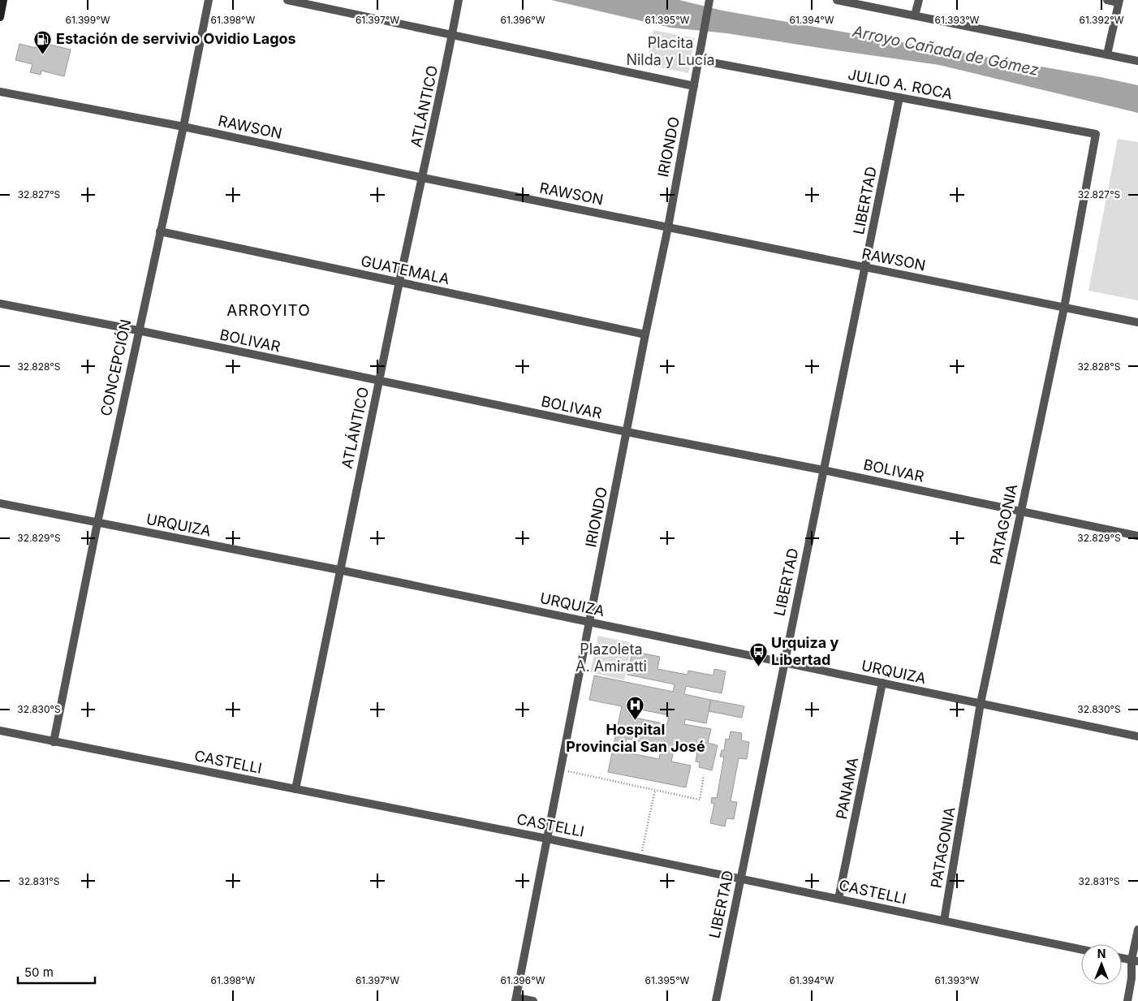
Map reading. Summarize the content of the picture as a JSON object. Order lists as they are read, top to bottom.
{
  "streets": {
    "street": [
      "JULIO A. ROCA",
      "ATLÁNTICO",
      "RAWSON",
      "IRIONDO",
      "LIBERTAD",
      "GUATEMALA",
      "BOLIVAR",
      "CONCEPCIÓN",
      "PATAGONIA",
      "URQUIZA",
      "CASTELLI",
      "PANAMA"
    ]
  },
  "crossings": [
    ["JULIO A. ROCA", "IRIONDO"],
    ["JULIO A. ROCA", "LIBERTAD"],
    ["JULIO A. ROCA", "PATAGONIA"],
    ["ATLÁNTICO", "RAWSON"],
    ["ATLÁNTICO", "GUATEMALA"],
    ["ATLÁNTICO", "BOLIVAR"],
    ["ATLÁNTICO", "URQUIZA"],
    ["ATLÁNTICO", "CASTELLI"],
    ["RAWSON", "IRIONDO"],
    ["RAWSON", "LIBERTAD"],
    ["RAWSON", "CONCEPCIÓN"],
    ["RAWSON", "PATAGONIA"],
    ["IRIONDO", "GUATEMALA"],
    ["IRIONDO", "BOLIVAR"],
    ["IRIONDO", "URQUIZA"],
    ["IRIONDO", "CASTELLI"],
    ["LIBERTAD", "BOLIVAR"],
    ["LIBERTAD", "URQUIZA"],
    ["LIBERTAD", "CASTELLI"],
    ["GUATEMALA", "CONCEPCIÓN"],
    ["BOLIVAR", "CONCEPCIÓN"],
    ["BOLIVAR", "PATAGONIA"],
    ["CONCEPCIÓN", "URQUIZA"],
    ["CONCEPCIÓN", "CASTELLI"],
    ["PATAGONIA", "URQUIZA"],
    ["PATAGONIA", "CASTELLI"],
    ["URQUIZA", "PANAMA"],
    ["CASTELLI", "PANAMA"]
  ],
  "districts": ["ARROYITO"],
  "water": ["Arroyo Cañada de Gómez"],
  "parks": ["Placita Nilda y Lucía", "Plazoleta A. Amiratti"],
  "places": {
    "fuel station": ["Estación de servivio Ovidio Lagos"],
    "bus stop": ["Urquiza y Libertad"],
    "hospital": ["Hospital Provincial San José"]
  },
  "scale_bar": "50 m",
  "north": "top",
  "coordinates": [
    "61.399°W",
    "61.398°W",
    "61.397°W",
    "61.396°W",
    "61.395°W",
    "61.394°W",
    "61.393°W",
    "61.392°W",
    "32.827°S",
    "32.828°S",
    "32.829°S",
    "32.830°S",
    "32.831°S"
  ]
}
